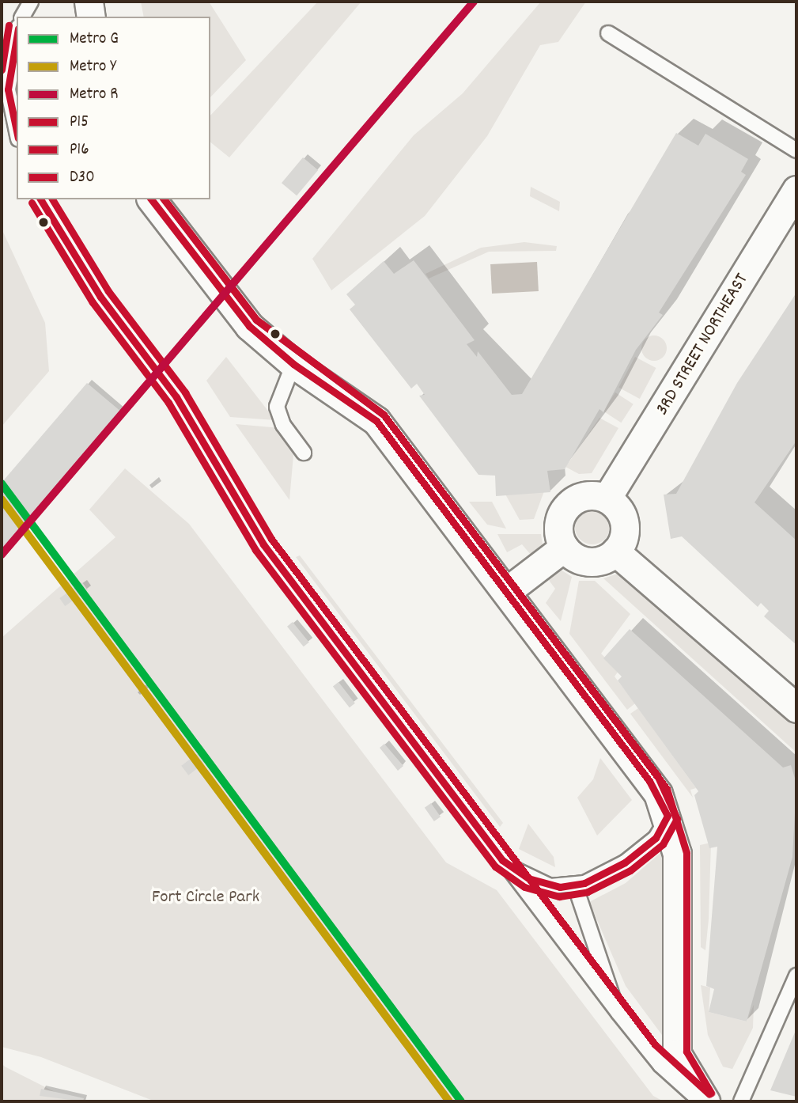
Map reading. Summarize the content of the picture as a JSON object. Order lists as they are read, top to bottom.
{
  "streets": {
    "street": ["3RD STREET NORTHEAST"]
  },
  "parks": ["Fort Circle Park"],
  "lines": [
    "metro line R",
    "transit line P16",
    "transit line P15",
    "transit line D30",
    "metro line G",
    "metro line Y"
  ],
  "legend": [
    "Metro G",
    "Metro Y",
    "Metro R",
    "P15",
    "P16",
    "D30"
  ]
}
